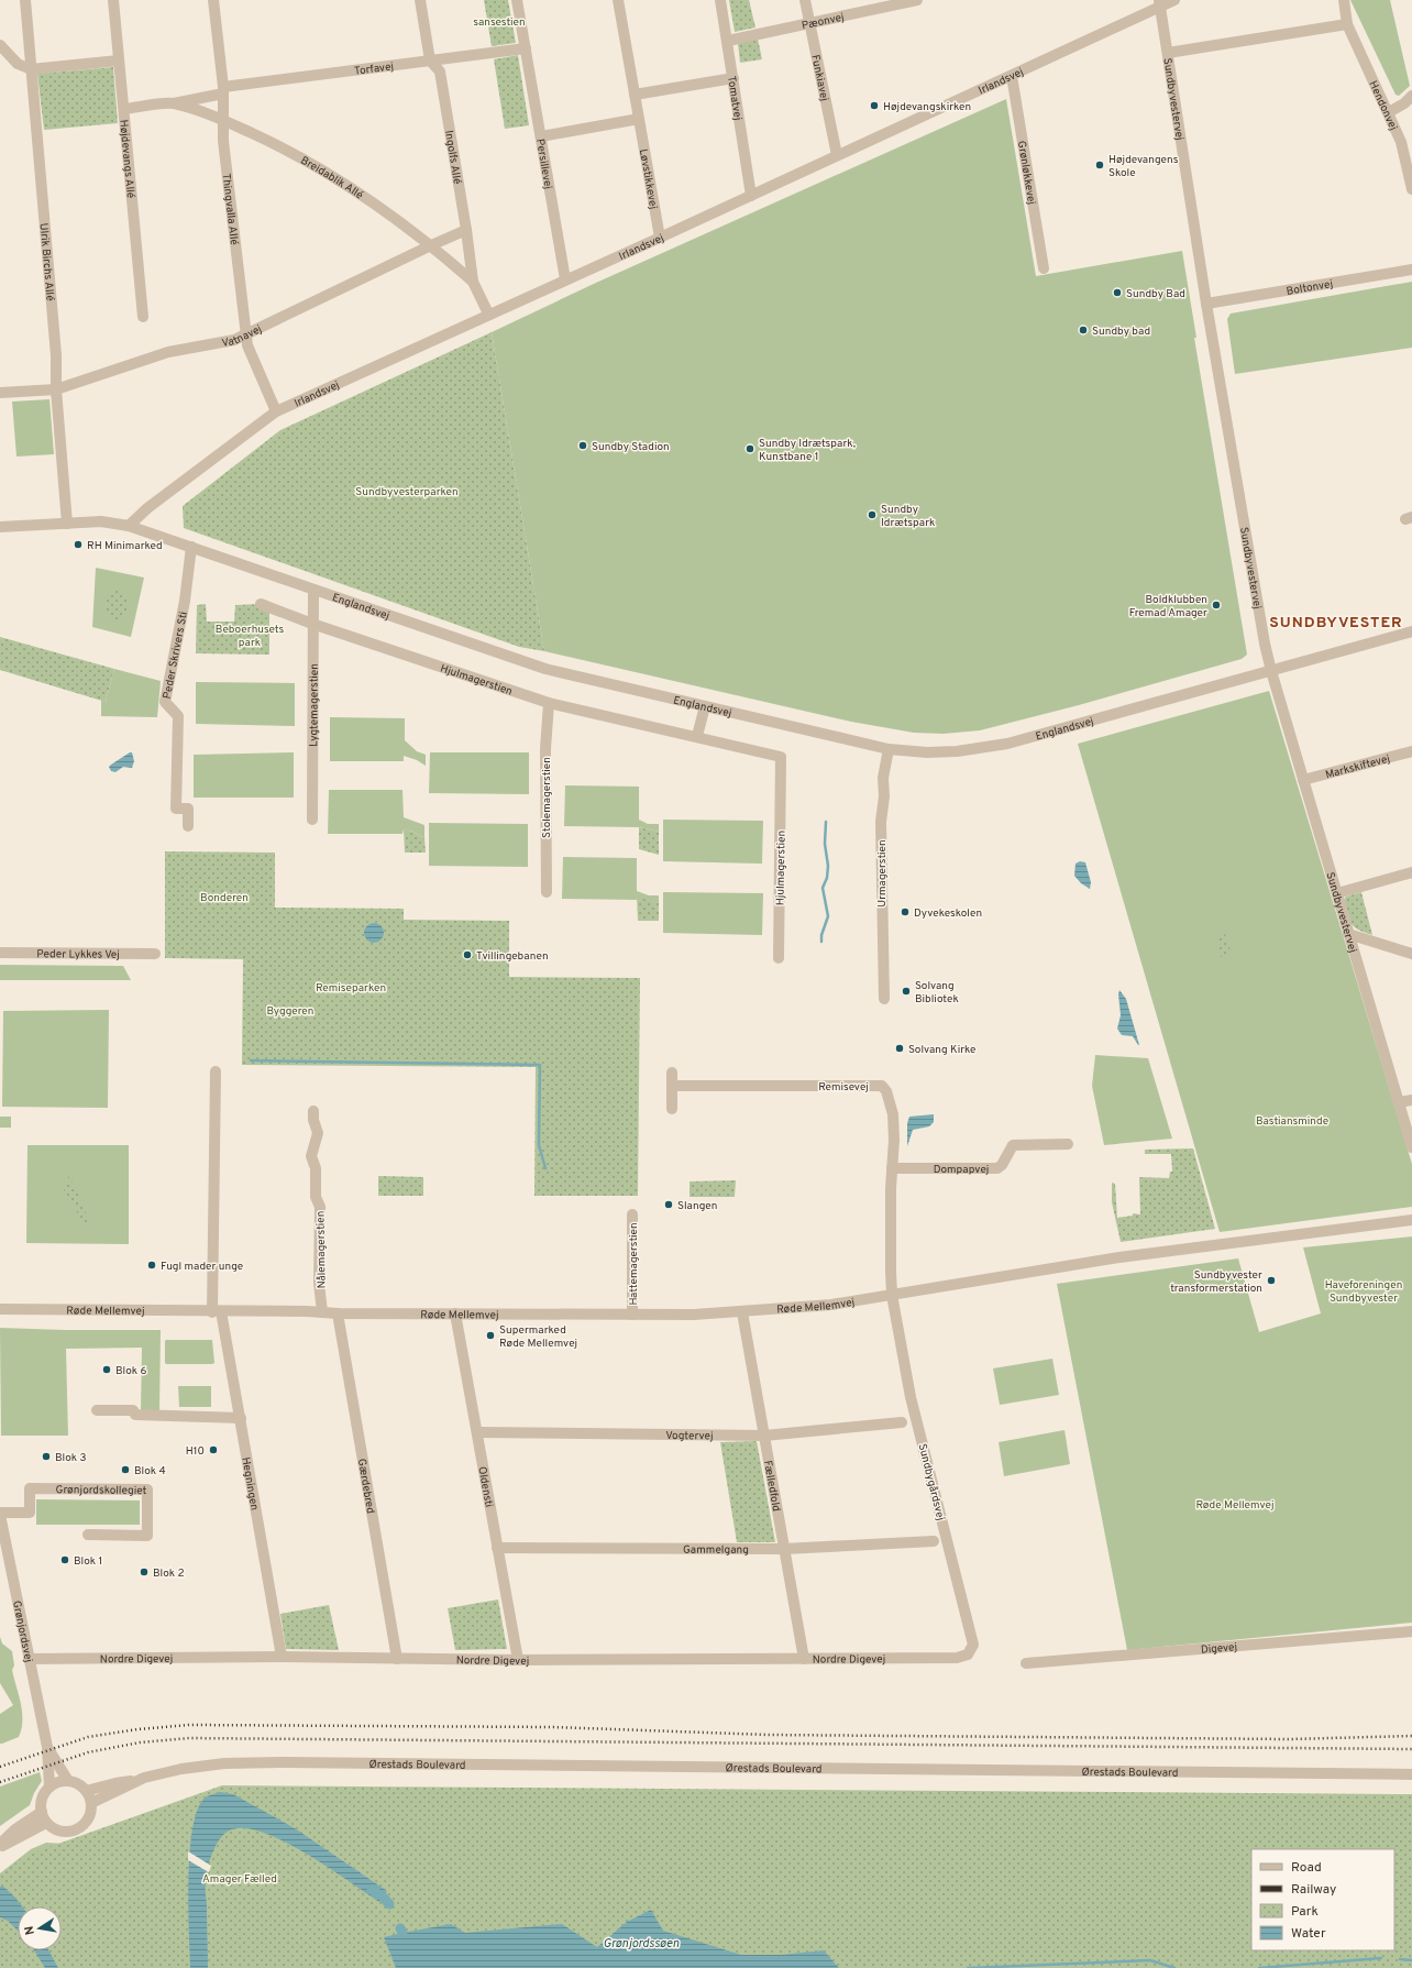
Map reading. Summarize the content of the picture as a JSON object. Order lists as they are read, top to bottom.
{
  "streets": {
    "street": [
      "Pæonvej",
      "Torfavej",
      "Funkiavej",
      "Irlandsvej",
      "Tomatvej",
      "Sundbyvestervej",
      "Hendonvej",
      "Ingolfs Allé",
      "Højdevangs Allé",
      "Persillevej",
      "Grønløkkevej",
      "Breidablik Allé",
      "Løvstikkevej",
      "Thingvalla Allé",
      "Ulrik Birchs Allé",
      "Boltonvej",
      "Vatnavej",
      "Englandsvej",
      "Peder Skrivers Sti",
      "Hjulmagerstien",
      "Lygtemagerstien",
      "Markskiftevej",
      "Stolemagerstien",
      "Urmagerstien",
      "Peder Lykkes Vej",
      "Remisevej",
      "Dompapvej",
      "Nålemagerstien",
      "Hattemagerstien",
      "Røde Mellemvej",
      "Vogtervej",
      "Sundbygårdsvej",
      "Hegningen",
      "Gærdebred",
      "Fælledfold",
      "Oldensti",
      "Grønjordskollegiet",
      "Gammelgang",
      "Grønjordsvej",
      "Digevej",
      "Nordre Digevej",
      "Ørestads Boulevard"
    ]
  },
  "crossings": [
    ["Pæonvej", "Funkiavej"],
    ["Pæonvej", "Tomatvej"],
    ["Torfavej", "Ingolfs Allé"],
    ["Torfavej", "Persillevej"],
    ["Torfavej", "Breidablik Allé"],
    ["Torfavej", "Thingvalla Allé"],
    ["Funkiavej", "Irlandsvej"],
    ["Irlandsvej", "Tomatvej"],
    ["Irlandsvej", "Sundbyvestervej"],
    ["Irlandsvej", "Ingolfs Allé"],
    ["Irlandsvej", "Persillevej"],
    ["Irlandsvej", "Grønløkkevej"],
    ["Irlandsvej", "Løvstikkevej"],
    ["Irlandsvej", "Thingvalla Allé"],
    ["Irlandsvej", "Englandsvej"],
    ["Sundbyvestervej", "Hendonvej"],
    ["Sundbyvestervej", "Boltonvej"],
    ["Sundbyvestervej", "Englandsvej"],
    ["Sundbyvestervej", "Markskiftevej"],
    ["Ingolfs Allé", "Breidablik Allé"],
    ["Ingolfs Allé", "Vatnavej"],
    ["Højdevangs Allé", "Breidablik Allé"],
    ["Breidablik Allé", "Thingvalla Allé"],
    ["Breidablik Allé", "Vatnavej"],
    ["Thingvalla Allé", "Vatnavej"],
    ["Ulrik Birchs Allé", "Vatnavej"],
    ["Ulrik Birchs Allé", "Englandsvej"],
    ["Englandsvej", "Peder Skrivers Sti"],
    ["Englandsvej", "Lygtemagerstien"],
    ["Englandsvej", "Urmagerstien"],
    ["Hjulmagerstien", "Lygtemagerstien"],
    ["Hjulmagerstien", "Stolemagerstien"],
    ["Remisevej", "Dompapvej"],
    ["Remisevej", "Røde Mellemvej"],
    ["Remisevej", "Sundbygårdsvej"],
    ["Nålemagerstien", "Røde Mellemvej"],
    ["Hattemagerstien", "Røde Mellemvej"],
    ["Røde Mellemvej", "Sundbygårdsvej"],
    ["Røde Mellemvej", "Hegningen"],
    ["Røde Mellemvej", "Gærdebred"],
    ["Røde Mellemvej", "Fælledfold"],
    ["Røde Mellemvej", "Oldensti"],
    ["Vogtervej", "Fælledfold"],
    ["Vogtervej", "Oldensti"],
    ["Sundbygårdsvej", "Nordre Digevej"],
    ["Hegningen", "Nordre Digevej"],
    ["Gærdebred", "Nordre Digevej"],
    ["Fælledfold", "Gammelgang"],
    ["Fælledfold", "Nordre Digevej"],
    ["Oldensti", "Gammelgang"],
    ["Oldensti", "Nordre Digevej"],
    ["Grønjordskollegiet", "Grønjordsvej"],
    ["Grønjordsvej", "Nordre Digevej"],
    ["Grønjordsvej", "Ørestads Boulevard"]
  ],
  "districts": ["SUNDBYVESTER"],
  "water": ["Grønjordssøen"],
  "parks": [
    "sansestien",
    "Sundbyvesterparken",
    "Beboerhusets park",
    "Bonderen",
    "Remiseparken",
    "Byggeren",
    "Bastiansminde",
    "Haveforeningen Sundbyvester",
    "Røde Mellemvej",
    "Amager Fælled"
  ],
  "places": [
    "Højdevangskirken",
    "Højdevangens Skole",
    "Sundby Bad",
    "Sundby bad",
    "Sundby Stadion",
    "Sundby Idrætspark, Kunstbane 1",
    "Sundby Idrætspark",
    "RH Minimarked",
    "Boldklubben Fremad Amager",
    "Dyvekeskolen",
    "Tvillingebanen",
    "Solvang Bibliotek",
    "Solvang Kirke",
    "Slangen",
    "Fugl mader unge",
    "Sundbyvester transformerstation",
    "Supermarked Røde Mellemvej",
    "Blok 6",
    "H10",
    "Blok 3",
    "Blok 4",
    "Blok 1",
    "Blok 2"
  ],
  "legend": [
    "Road",
    "Railway",
    "Park",
    "Water"
  ],
  "north": "left"
}
